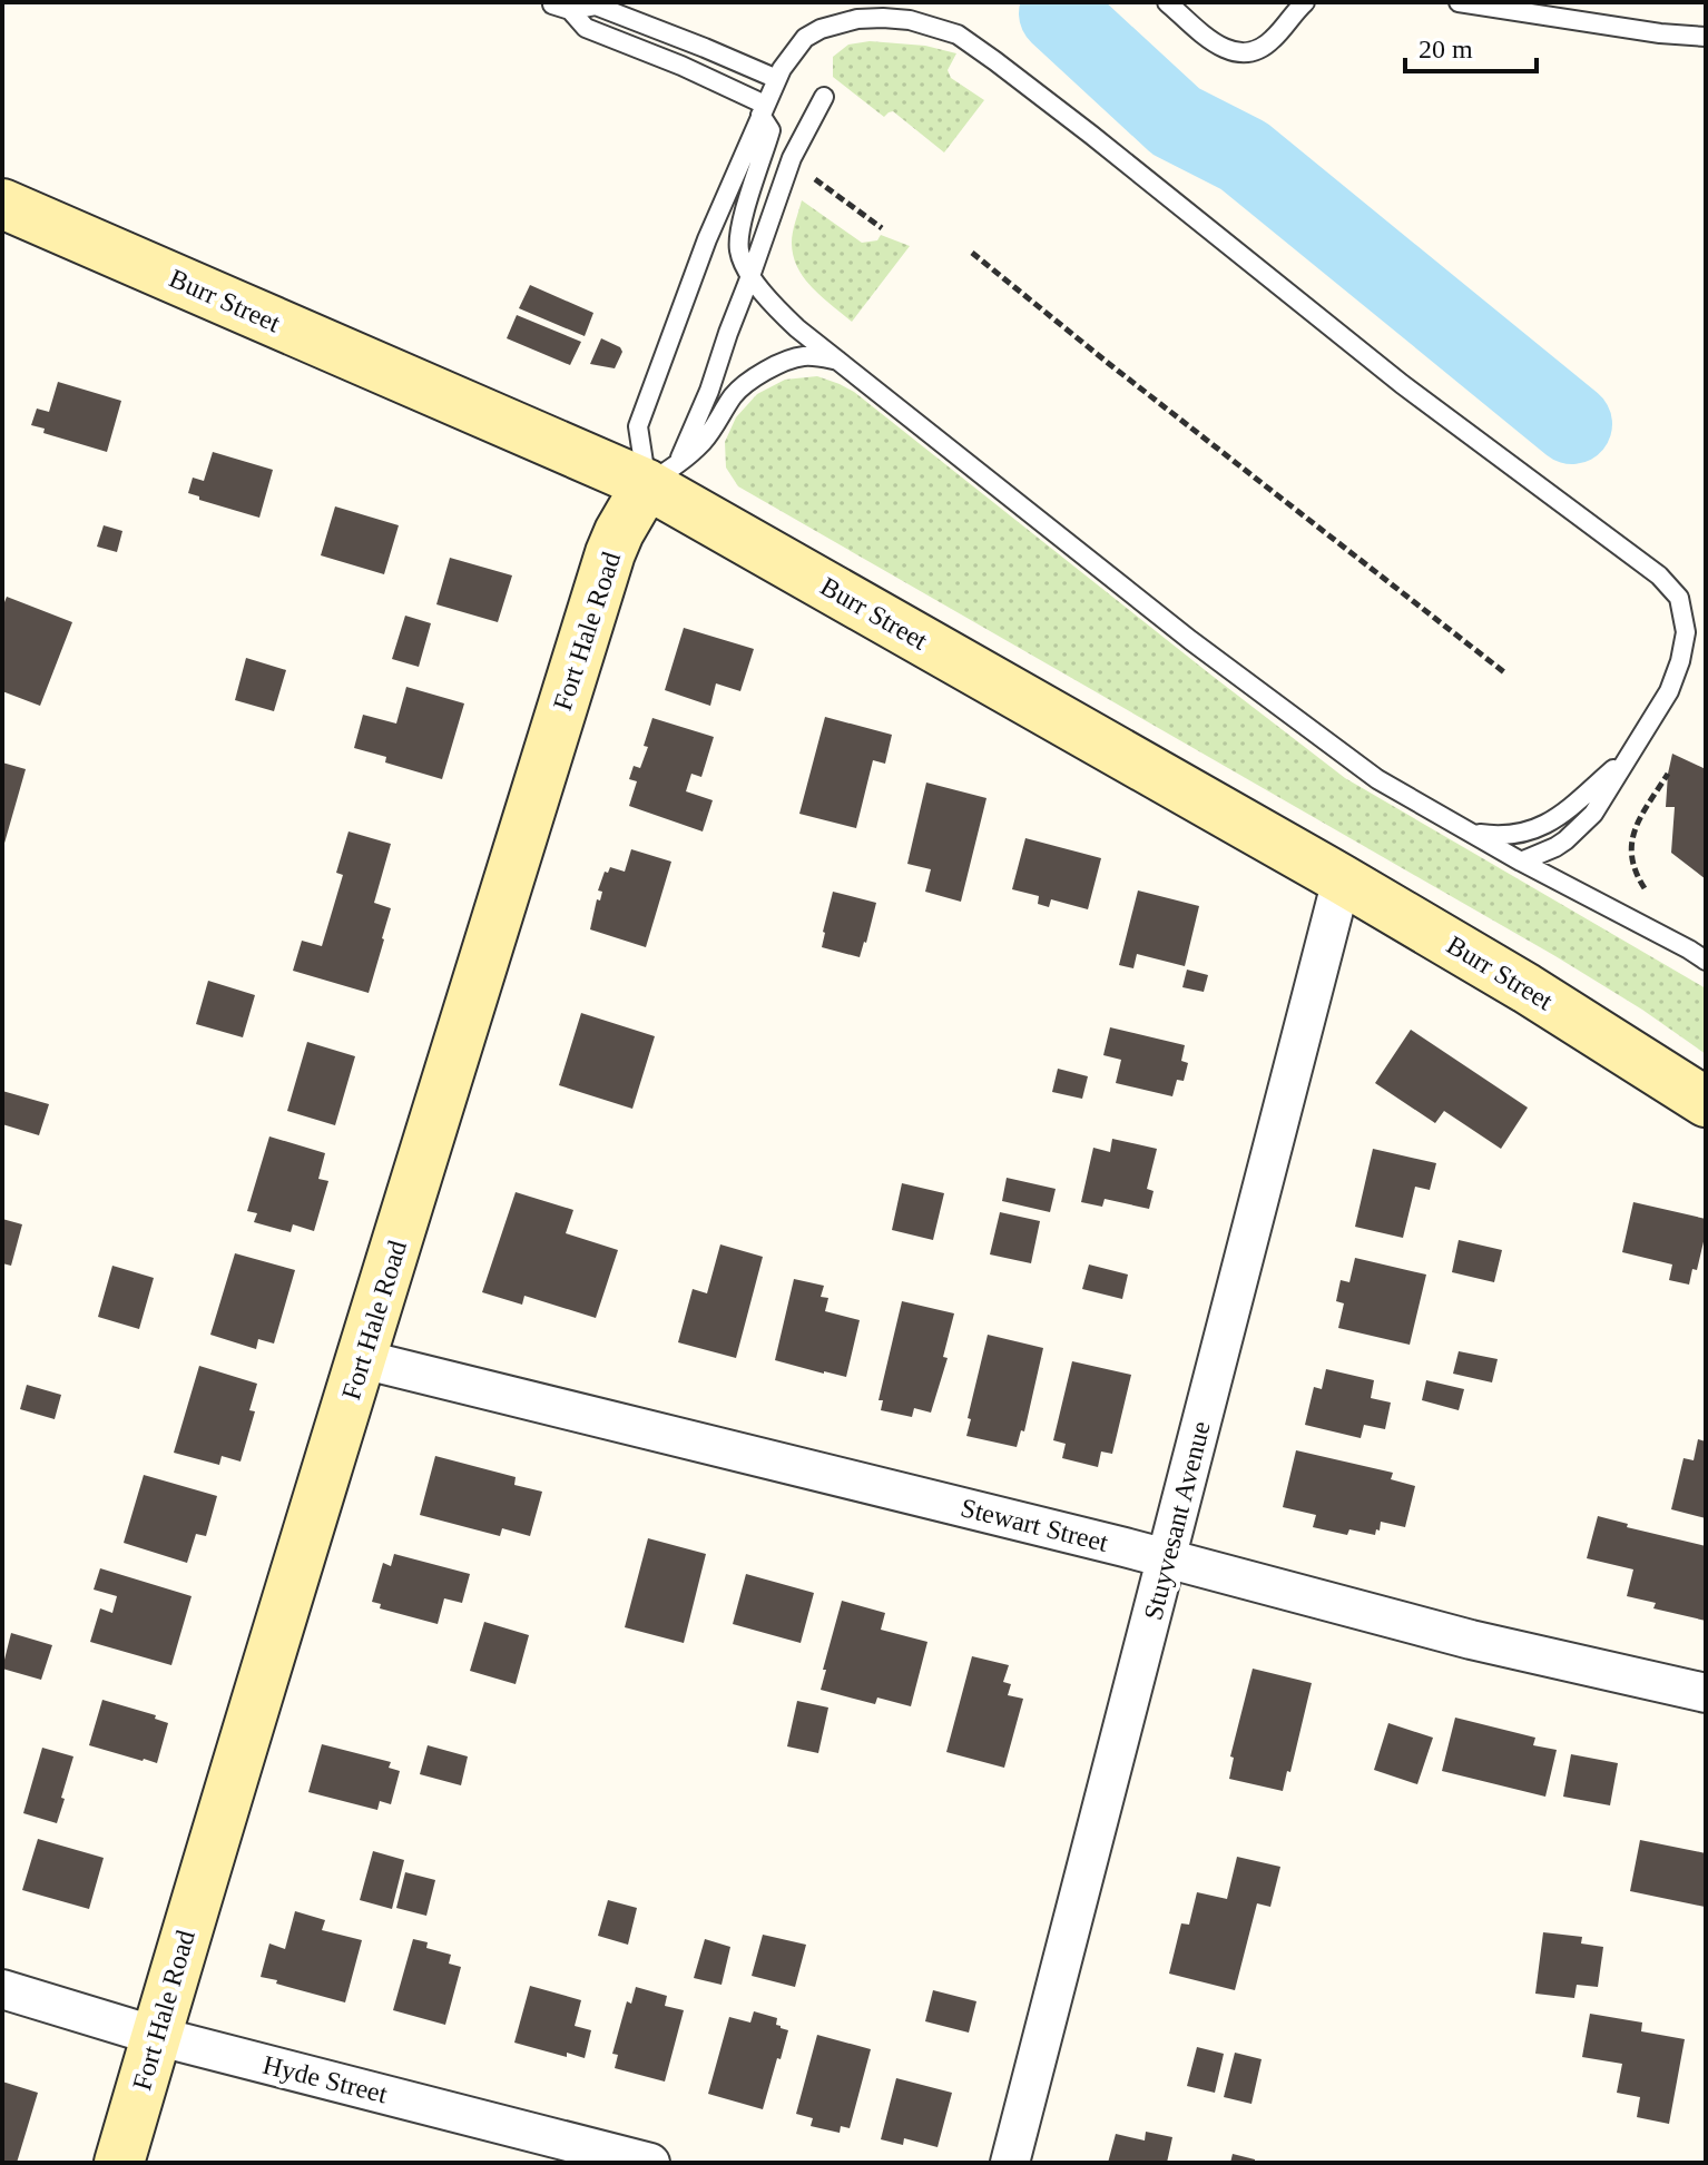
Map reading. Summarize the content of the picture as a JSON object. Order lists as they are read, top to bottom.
{
  "streets": {
    "main road": ["Burr Street", "Fort Hale Road"],
    "street": ["Stuyvesant Avenue", "Stewart Street", "Hyde Street"]
  },
  "crossings": [
    ["Burr Street", "Fort Hale Road"],
    ["Burr Street", "Stuyvesant Avenue"],
    ["Fort Hale Road", "Stewart Street"],
    ["Fort Hale Road", "Hyde Street"],
    ["Stuyvesant Avenue", "Stewart Street"]
  ],
  "scale_bar": "20 m"
}
